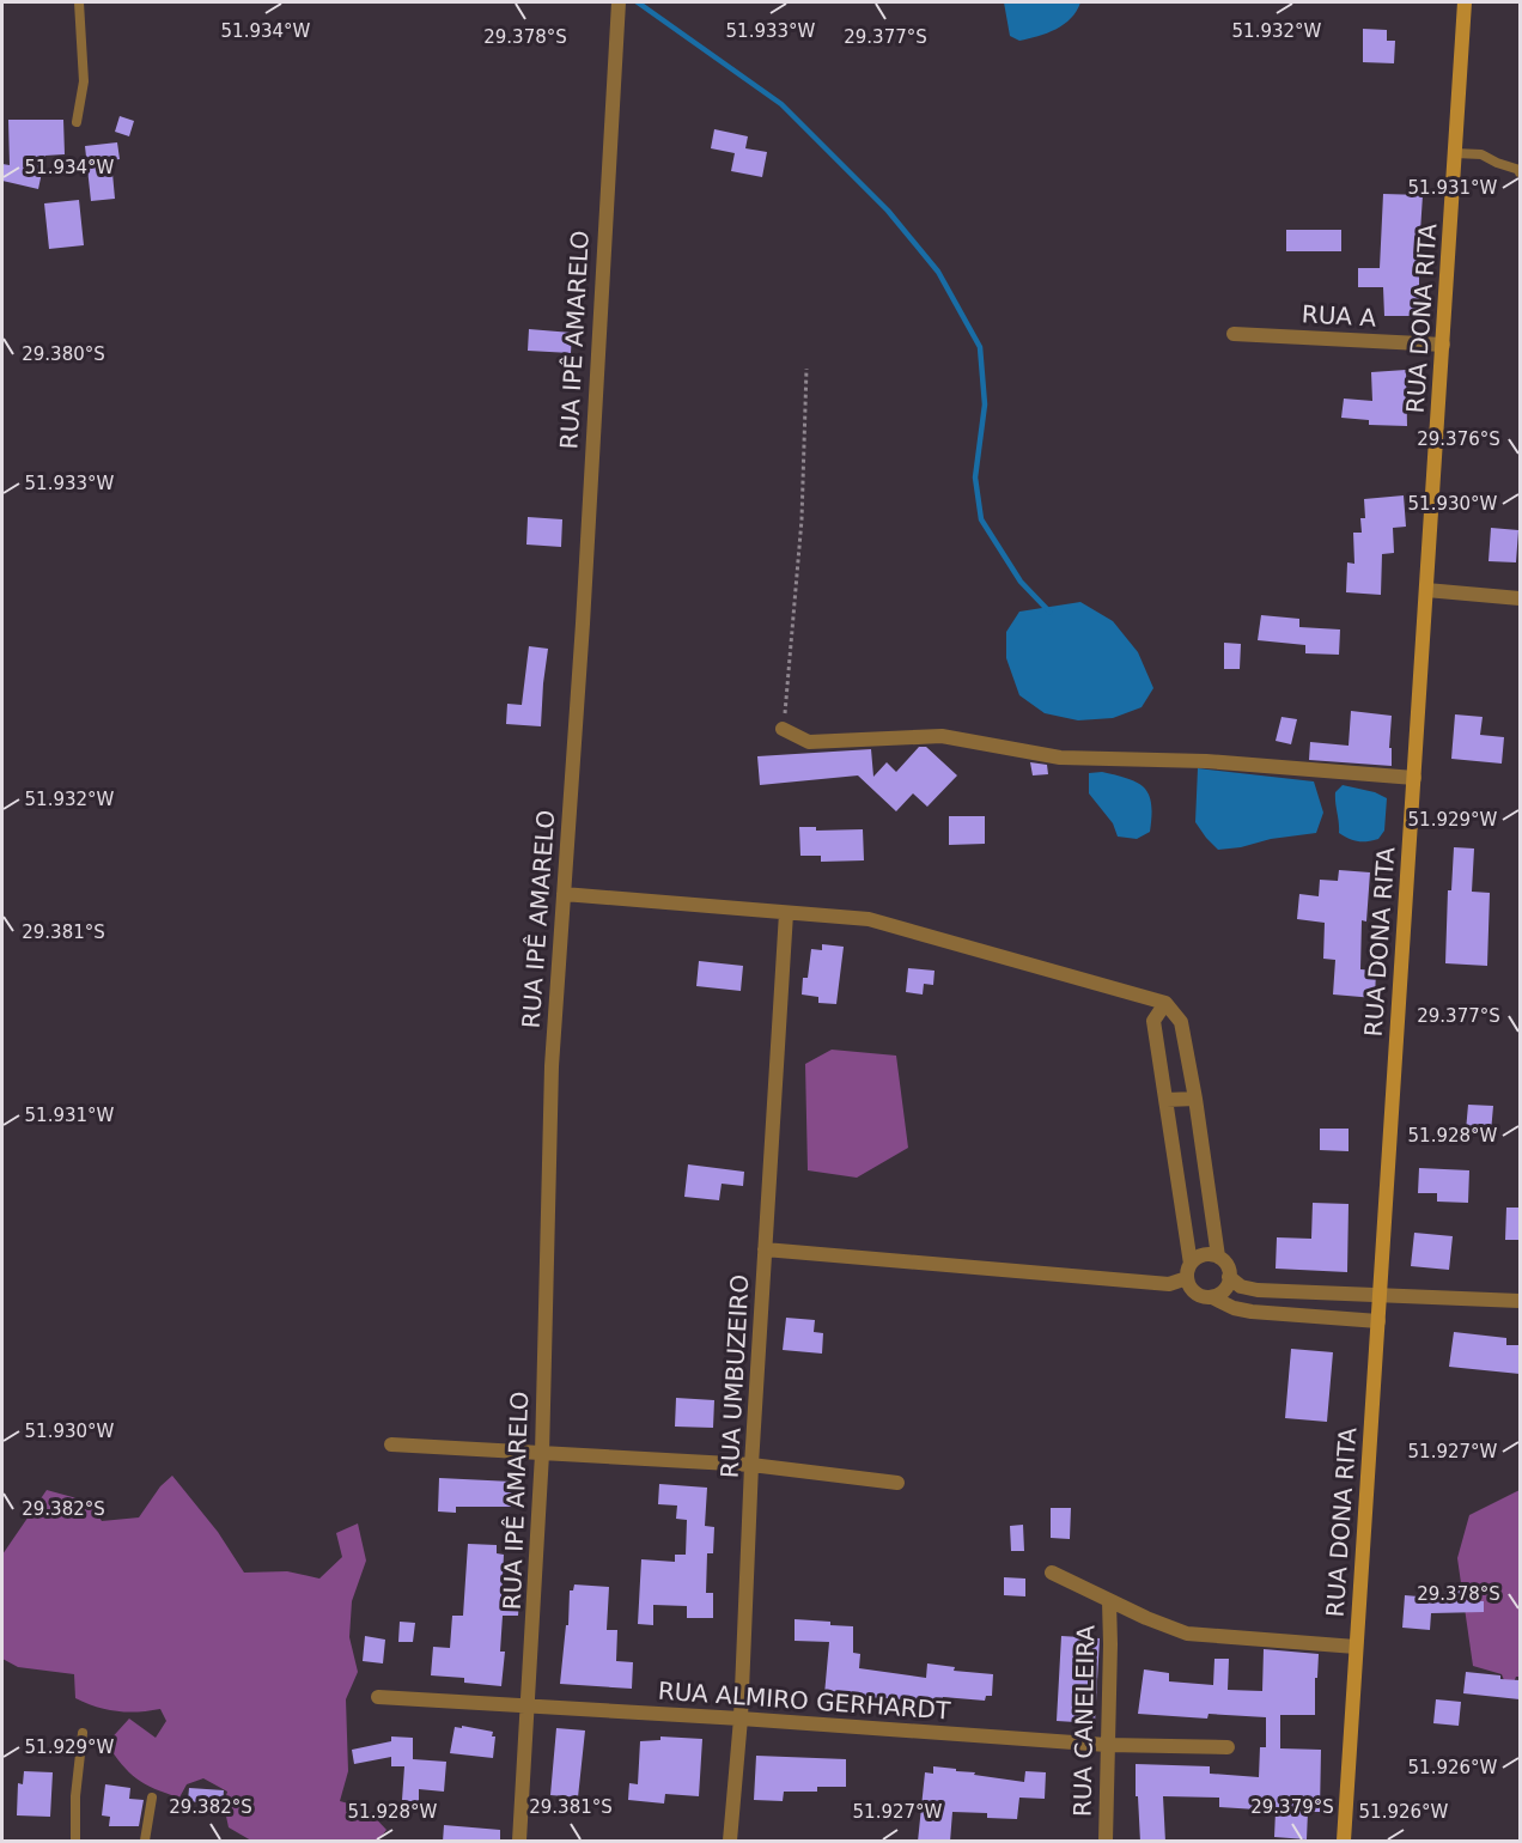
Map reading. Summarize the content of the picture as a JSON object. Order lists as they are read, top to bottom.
{
  "streets": {
    "main road": ["RUA DONA RITA"],
    "street": [
      "RUA A",
      "RUA IPÊ AMARELO",
      "RUA UMBUZEIRO",
      "RUA ALMIRO GERHARDT",
      "RUA CANELEIRA"
    ]
  },
  "crossings": [
    ["RUA A", "RUA DONA RITA"],
    ["RUA IPÊ AMARELO", "RUA ALMIRO GERHARDT"],
    ["RUA UMBUZEIRO", "RUA ALMIRO GERHARDT"],
    ["RUA ALMIRO GERHARDT", "RUA CANELEIRA"]
  ],
  "coordinates": [
    "51.934°W",
    "51.933°W",
    "51.932°W",
    "29.378°S",
    "29.377°S",
    "51.931°W",
    "29.380°S",
    "29.376°S",
    "51.930°W",
    "51.929°W",
    "29.381°S",
    "51.928°W",
    "51.927°W",
    "29.382°S",
    "51.926°W",
    "29.379°S"
  ]
}
